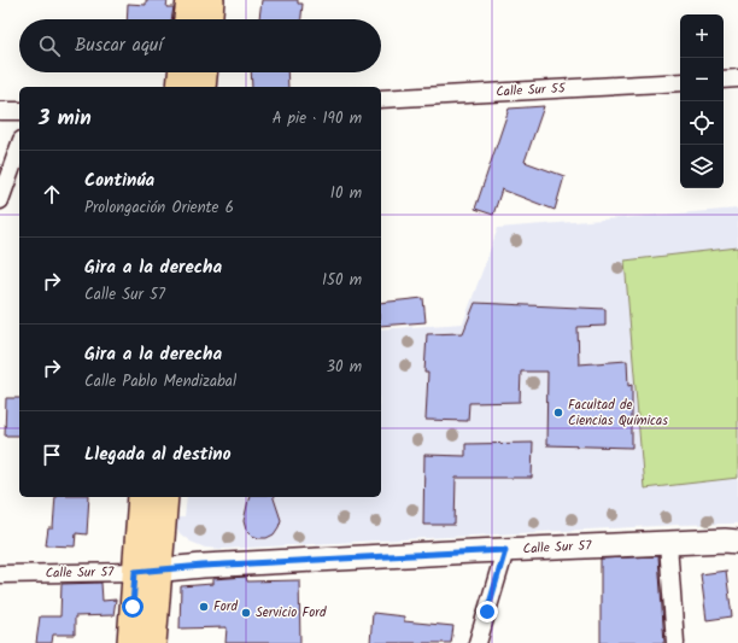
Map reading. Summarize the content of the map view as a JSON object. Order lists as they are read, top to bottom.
{
  "streets": {
    "main road": ["Calle Sur 57"],
    "street": ["Calle Sur 55"]
  },
  "places": ["Facultad de Ciencias Químicas", "Ford", "Servicio Ford"],
  "page": {
    "map_buttons": ["+", "−"],
    "search": "Buscar aquí",
    "heading": ["3 min", "A pie · 190 m"],
    "list": [
      ["Continúa", "Prolongación Oriente 6", "10 m"],
      ["Gira a la derecha", "Calle Sur 57", "150 m"],
      ["Gira a la derecha", "Calle Pablo Mendizabal", "30 m"],
      "Llegada al destino"
    ]
  }
}
